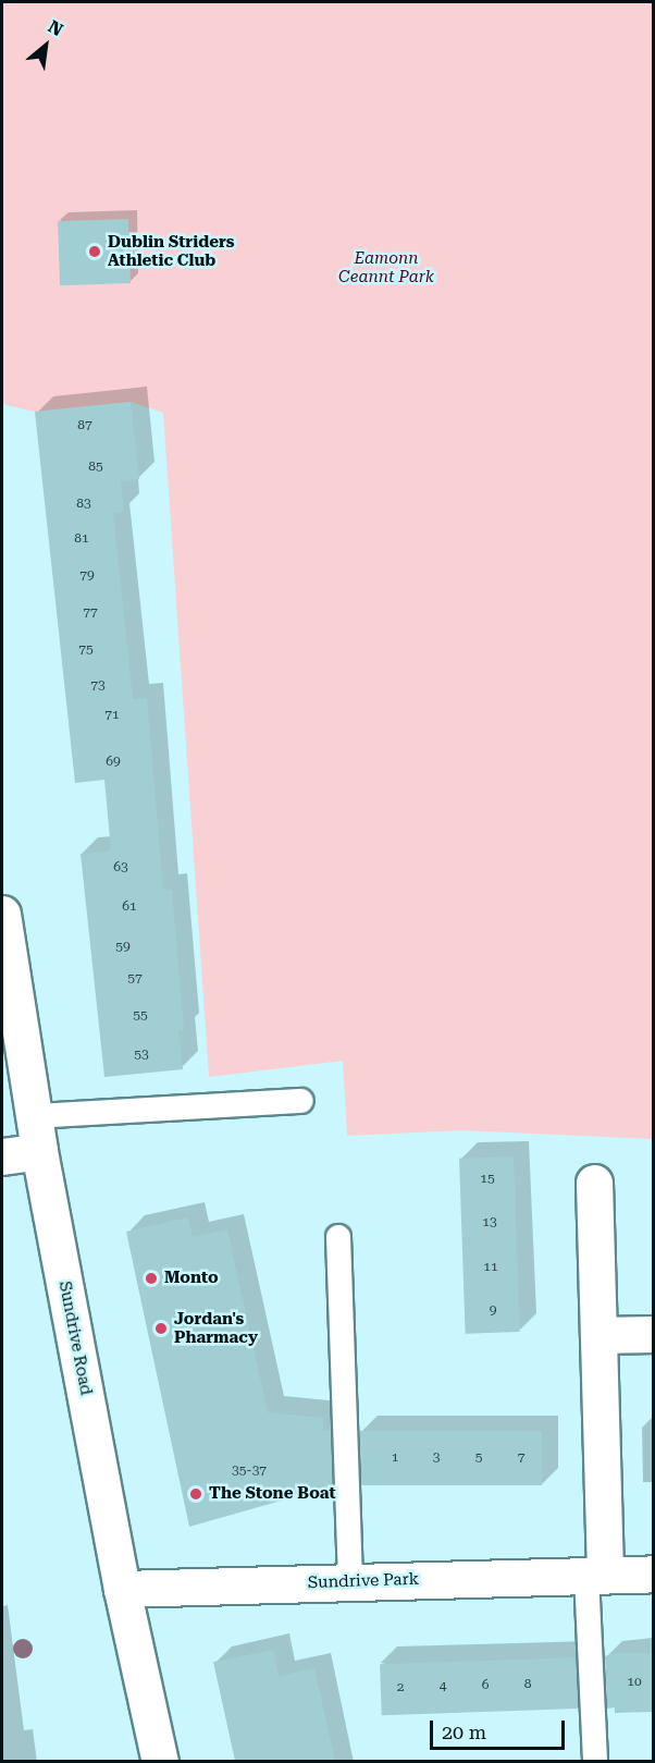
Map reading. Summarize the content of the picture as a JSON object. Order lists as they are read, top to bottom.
{
  "streets": {
    "street": ["Sundrive Road", "Sundrive Park"]
  },
  "crossings": [
    ["Sundrive Road", "Sundrive Park"]
  ],
  "parks": ["Eamonn Ceannt Park"],
  "places": [
    "Dublin Striders Athletic Club",
    "Monto",
    "Jordan's Pharmacy",
    "The Stone Boat"
  ],
  "house_numbers": [
    "87",
    "85",
    "83",
    "81",
    "79",
    "77",
    "75",
    "73",
    "71",
    "69",
    "63",
    "61",
    "59",
    "57",
    "55",
    "53",
    "15",
    "13",
    "11",
    "9",
    "1",
    "3",
    "5",
    "7",
    "35-37",
    "10",
    "8",
    "6",
    "4",
    "2"
  ],
  "scale_bar": "20 m",
  "north": "top right"
}
